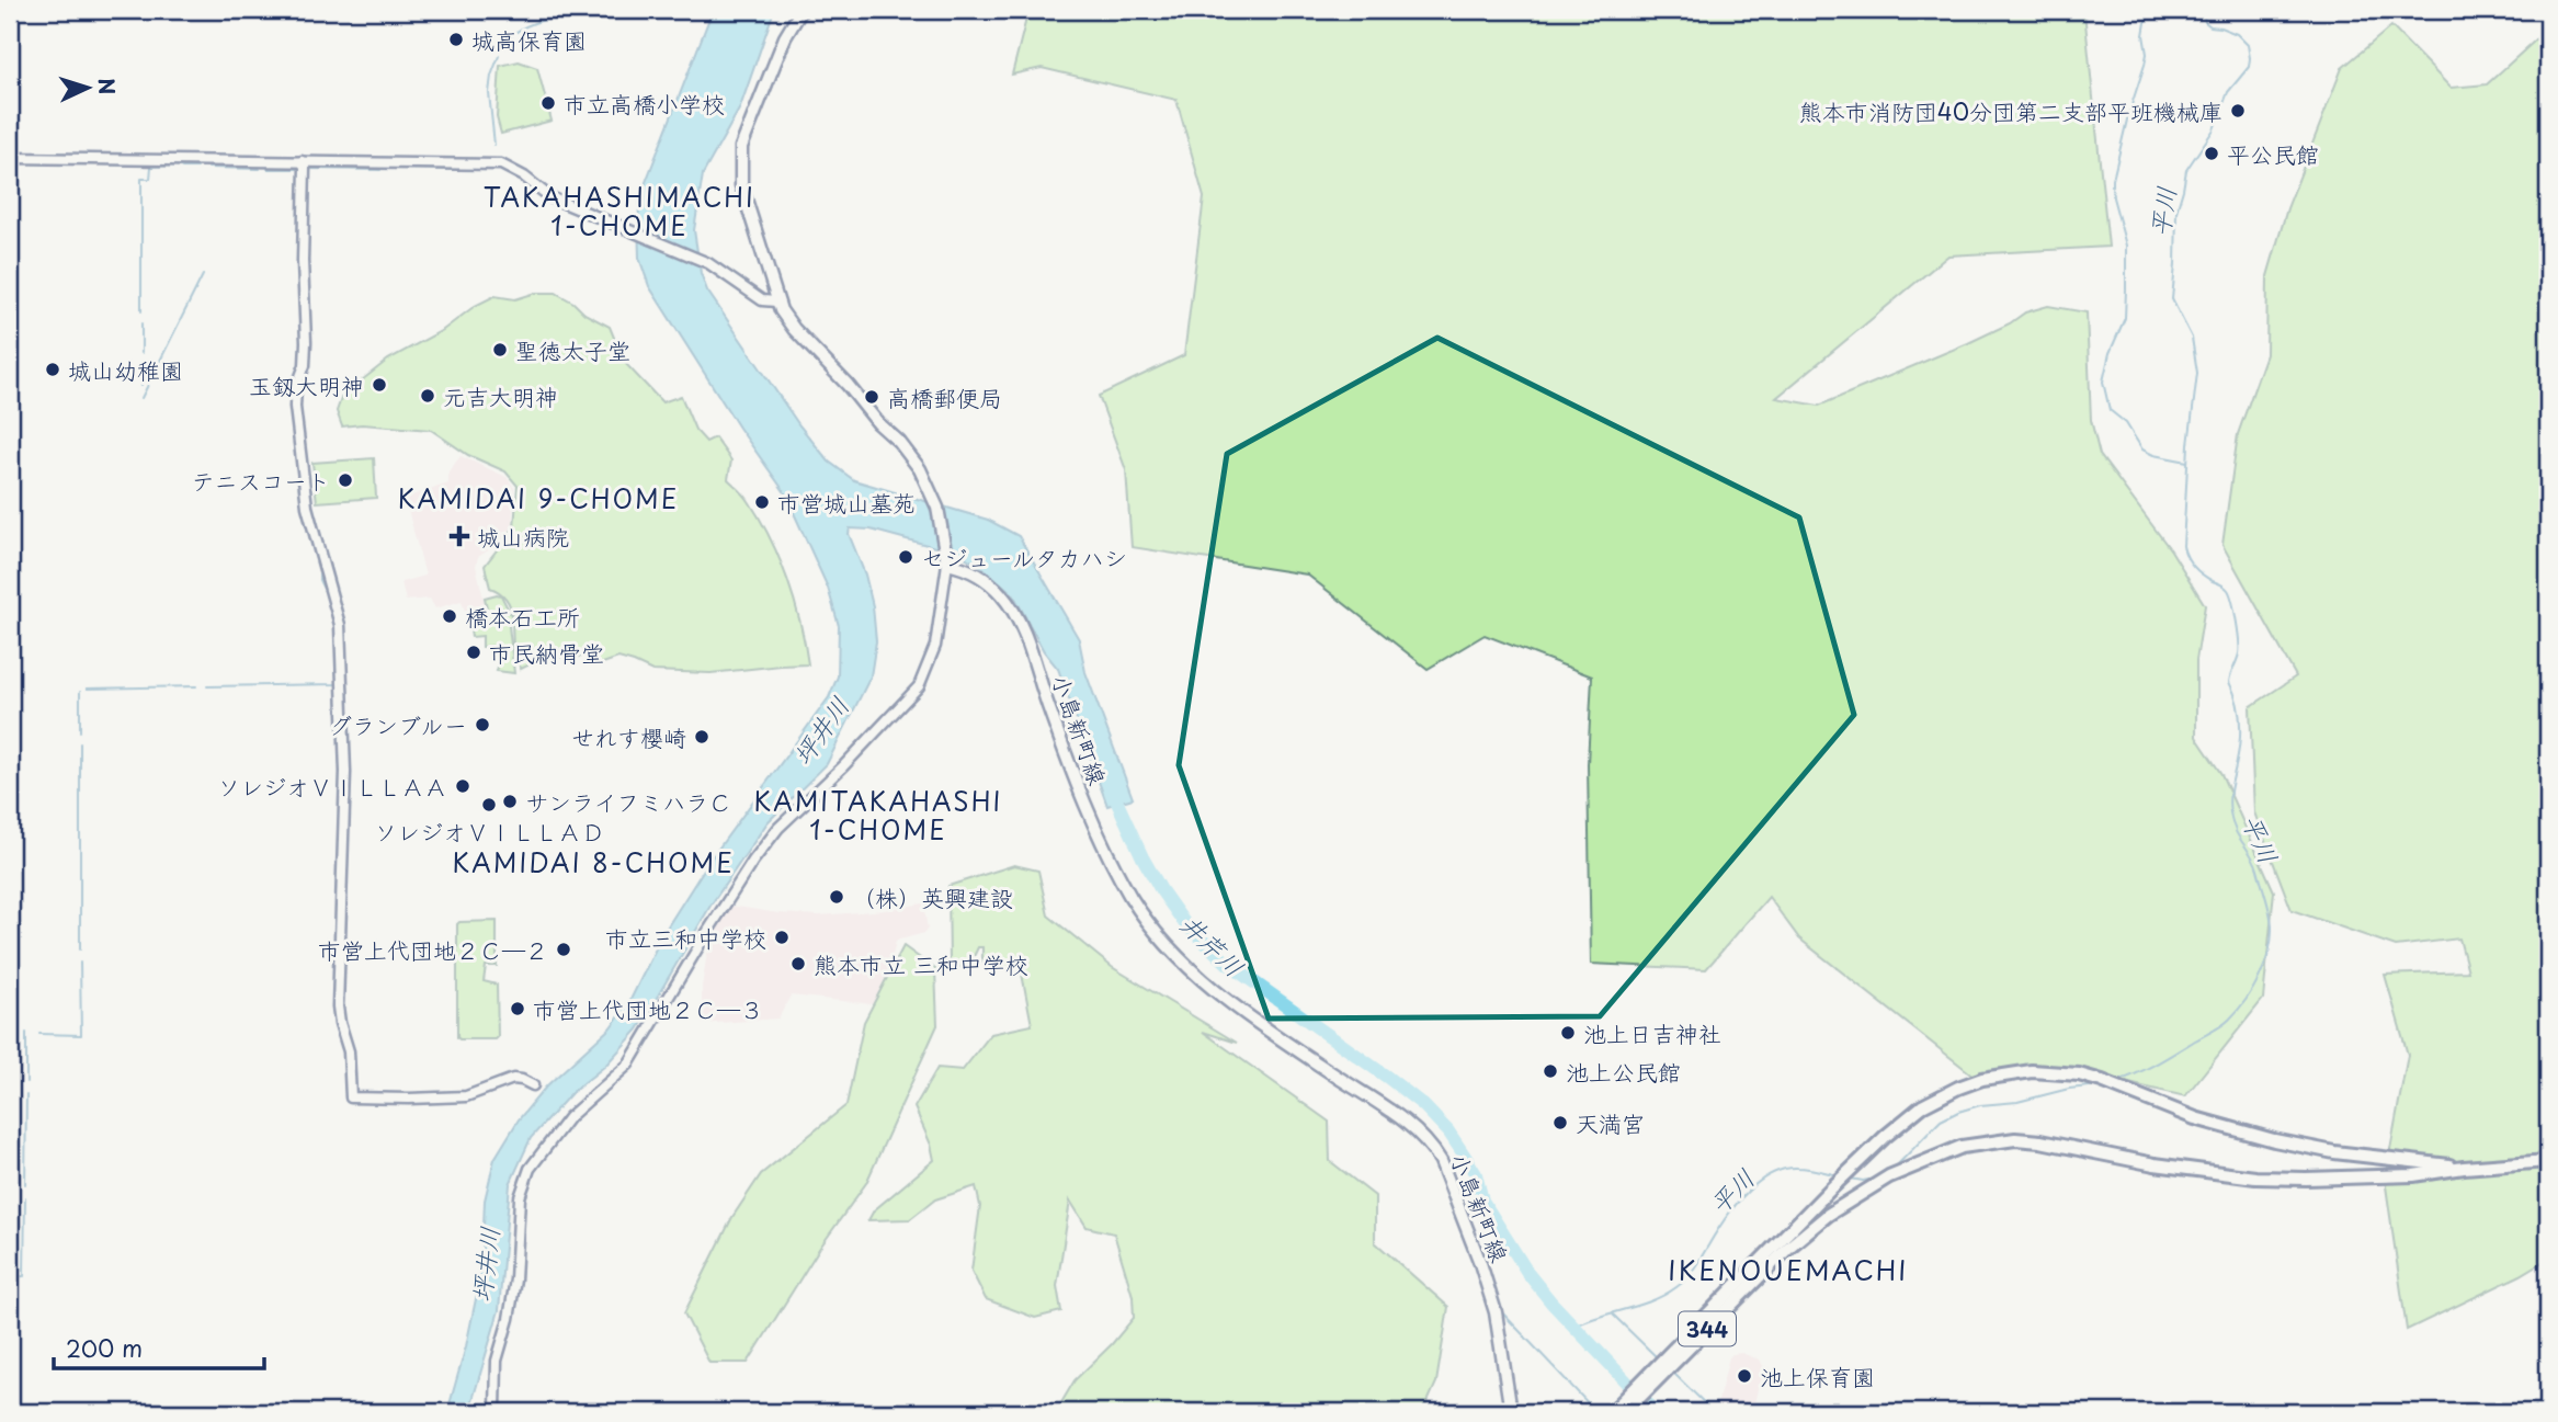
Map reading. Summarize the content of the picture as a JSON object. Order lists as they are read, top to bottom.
{
  "streets": {
    "highway": ["344"],
    "main road": ["小島新町線"]
  },
  "districts": [
    "TAKAHASHIMACHI 1-CHOME",
    "KAMIDAI 9-CHOME",
    "KAMITAKAHASHI 1-CHOME",
    "KAMIDAI 8-CHOME",
    "IKENOUEMACHI"
  ],
  "water": ["平川", "坪井川", "井芹川"],
  "places": {
    "other": [
      "城高保育園",
      "市立高橋小学校",
      "熊本市消防団40分団第二支部平班機械庫",
      "平公民館",
      "聖徳太子堂",
      "城山幼稚園",
      "玉釼大明神",
      "元吉大明神",
      "高橋郵便局",
      "テニスコート",
      "市営城山墓苑",
      "セジュールタカハシ",
      "橋本石工所",
      "市民納骨堂",
      "グランブルー",
      "せれす櫻崎",
      "ソレジオＶＩＬＬＡＡ",
      "サンライフミハラＣ",
      "ソレジオＶＩＬＬＡＤ",
      "（株）英興建設",
      "市立三和中学校",
      "市営上代団地２Ｃ―２",
      "熊本市立 三和中学校",
      "市営上代団地２Ｃ―３",
      "池上日吉神社",
      "池上公民館",
      "天満宮",
      "池上保育園"
    ],
    "health": ["城山病院"]
  },
  "scale_bar": "200 m",
  "north": "right"
}
